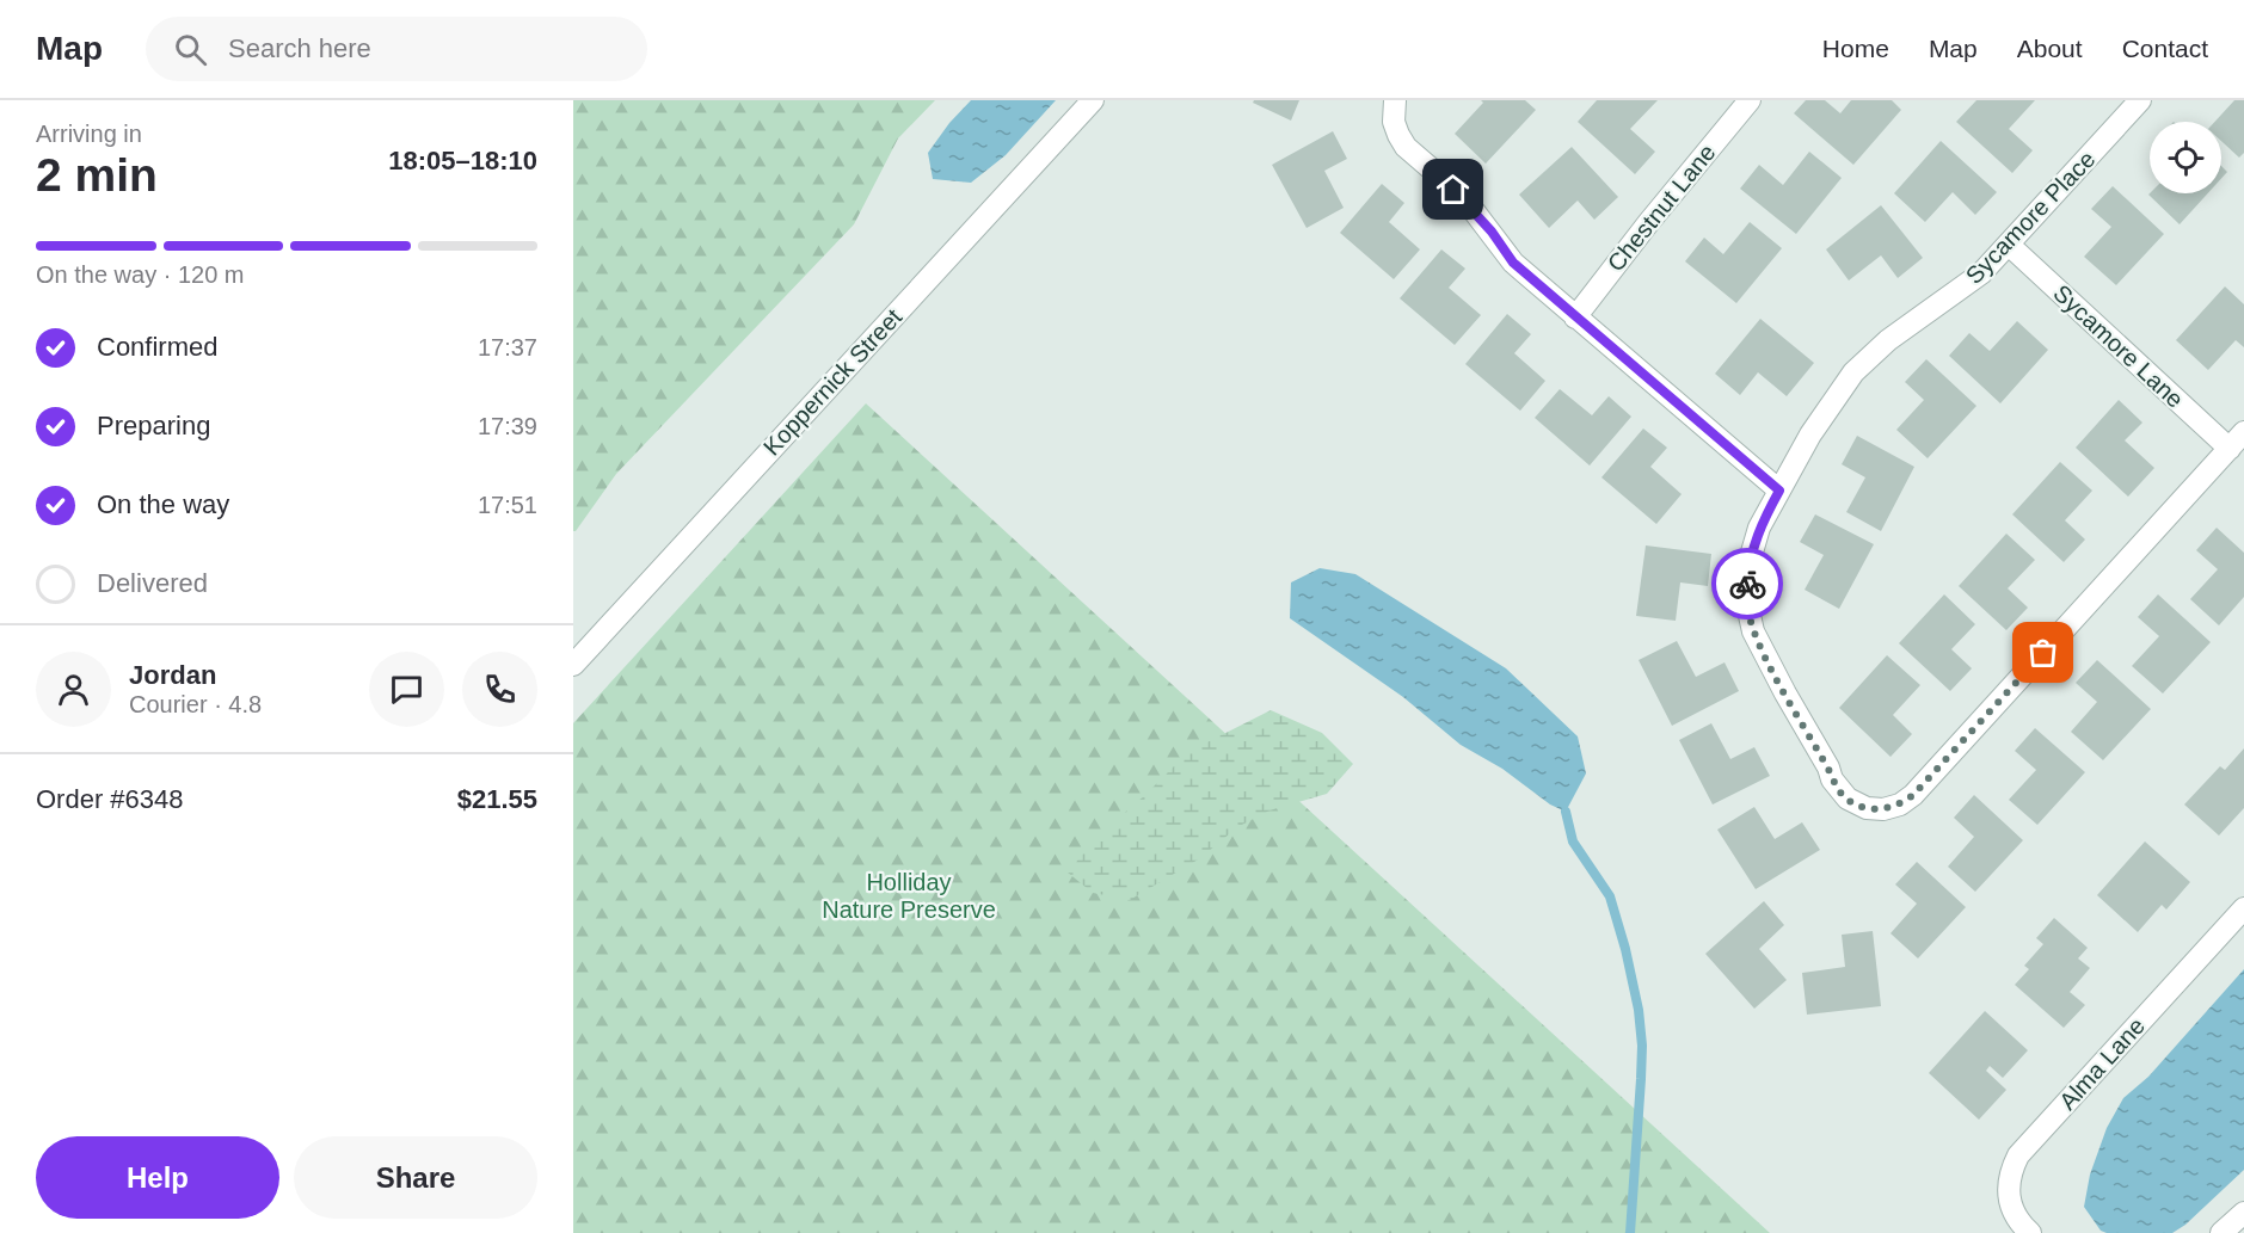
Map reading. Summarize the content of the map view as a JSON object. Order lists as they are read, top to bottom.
{
  "streets": {
    "street": [
      "Chestnut Lane",
      "Sycamore Place",
      "Sycamore Lane",
      "Koppernick Street",
      "Alma Lane"
    ]
  },
  "crossings": [
    ["Sycamore Place", "Sycamore Lane"]
  ],
  "parks": ["Holliday Nature Preserve"],
  "page": {
    "header": "Map",
    "search": "Search here",
    "nav": [
      "Home",
      "Map",
      "About",
      "Contact"
    ],
    "heading": ["2 min", "Arriving in", "18:05–18:10"],
    "panel": [
      "Jordan",
      "Courier · 4.8",
      "Order #6348",
      "$21.55"
    ],
    "bar": "On the way · 120 m",
    "list": [
      ["Confirmed", "17:37"],
      ["Preparing", "17:39"],
      ["On the way", "17:51"],
      "Delivered"
    ],
    "buttons": ["Help", "Share"]
  }
}
